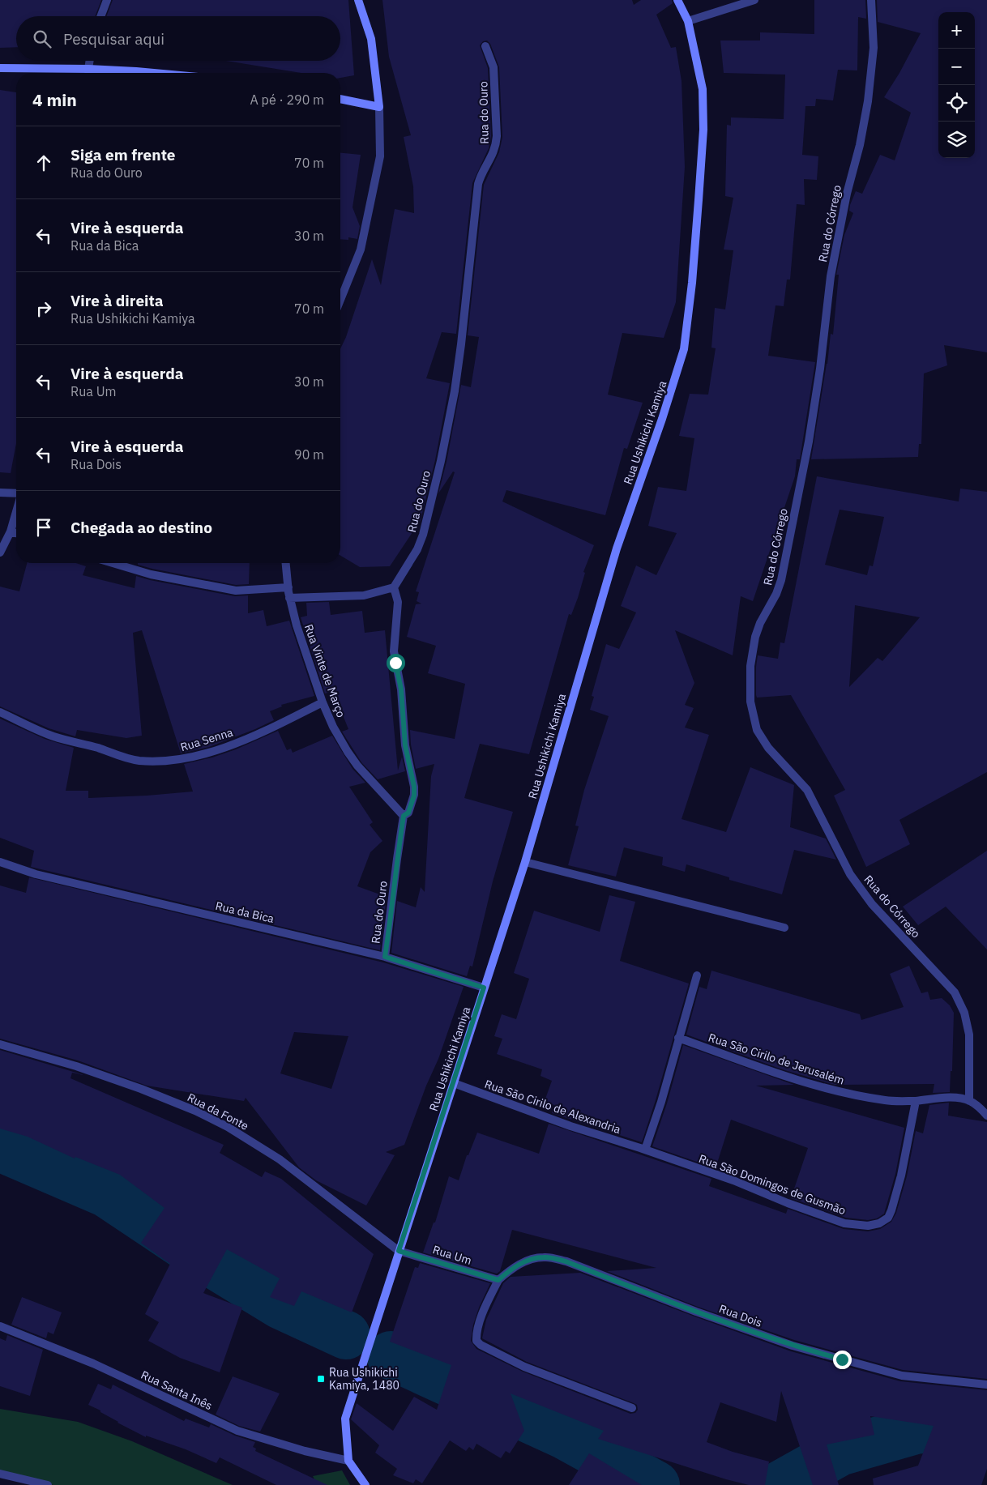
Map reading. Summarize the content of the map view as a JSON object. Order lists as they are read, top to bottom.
{
  "streets": {
    "main road": ["Rua Ushikichi Kamiya"],
    "street": [
      "Rua do Ouro",
      "Rua do Córrego",
      "Rua Vinte de Março",
      "Rua Senna",
      "Rua da Bica",
      "Rua São Cirilo de Jerusalém",
      "Rua São Cirilo de Alexandria",
      "Rua da Fonte",
      "Rua São Domingos de Gusmão",
      "Rua Um",
      "Rua Dois",
      "Rua Santa Inês"
    ]
  },
  "crossings": [
    ["Rua do Ouro", "Rua Vinte de Março"],
    ["Rua do Ouro", "Rua da Bica"],
    ["Rua Ushikichi Kamiya", "Rua da Bica"],
    ["Rua Ushikichi Kamiya", "Rua São Cirilo de Alexandria"],
    ["Rua Ushikichi Kamiya", "Rua da Fonte"],
    ["Rua Ushikichi Kamiya", "Rua Um"],
    ["Rua Ushikichi Kamiya", "Rua Santa Inês"],
    ["Rua Vinte de Março", "Rua Senna"],
    ["Rua São Cirilo de Jerusalém", "Rua São Domingos de Gusmão"],
    ["Rua São Cirilo de Alexandria", "Rua São Domingos de Gusmão"],
    ["Rua da Fonte", "Rua Um"],
    ["Rua Um", "Rua Dois"]
  ],
  "places": {
    "transit": ["Rua Ushikichi Kamiya, 1480"]
  },
  "page": {
    "map_buttons": ["+", "−"],
    "search": "Pesquisar aqui",
    "heading": ["4 min", "A pé · 290 m"],
    "list": [
      ["Siga em frente", "Rua do Ouro", "70 m"],
      ["Vire à esquerda", "Rua da Bica", "30 m"],
      ["Vire à direita", "Rua Ushikichi Kamiya", "70 m"],
      ["Vire à esquerda", "Rua Um", "30 m"],
      ["Vire à esquerda", "Rua Dois", "90 m"],
      "Chegada ao destino"
    ]
  }
}
